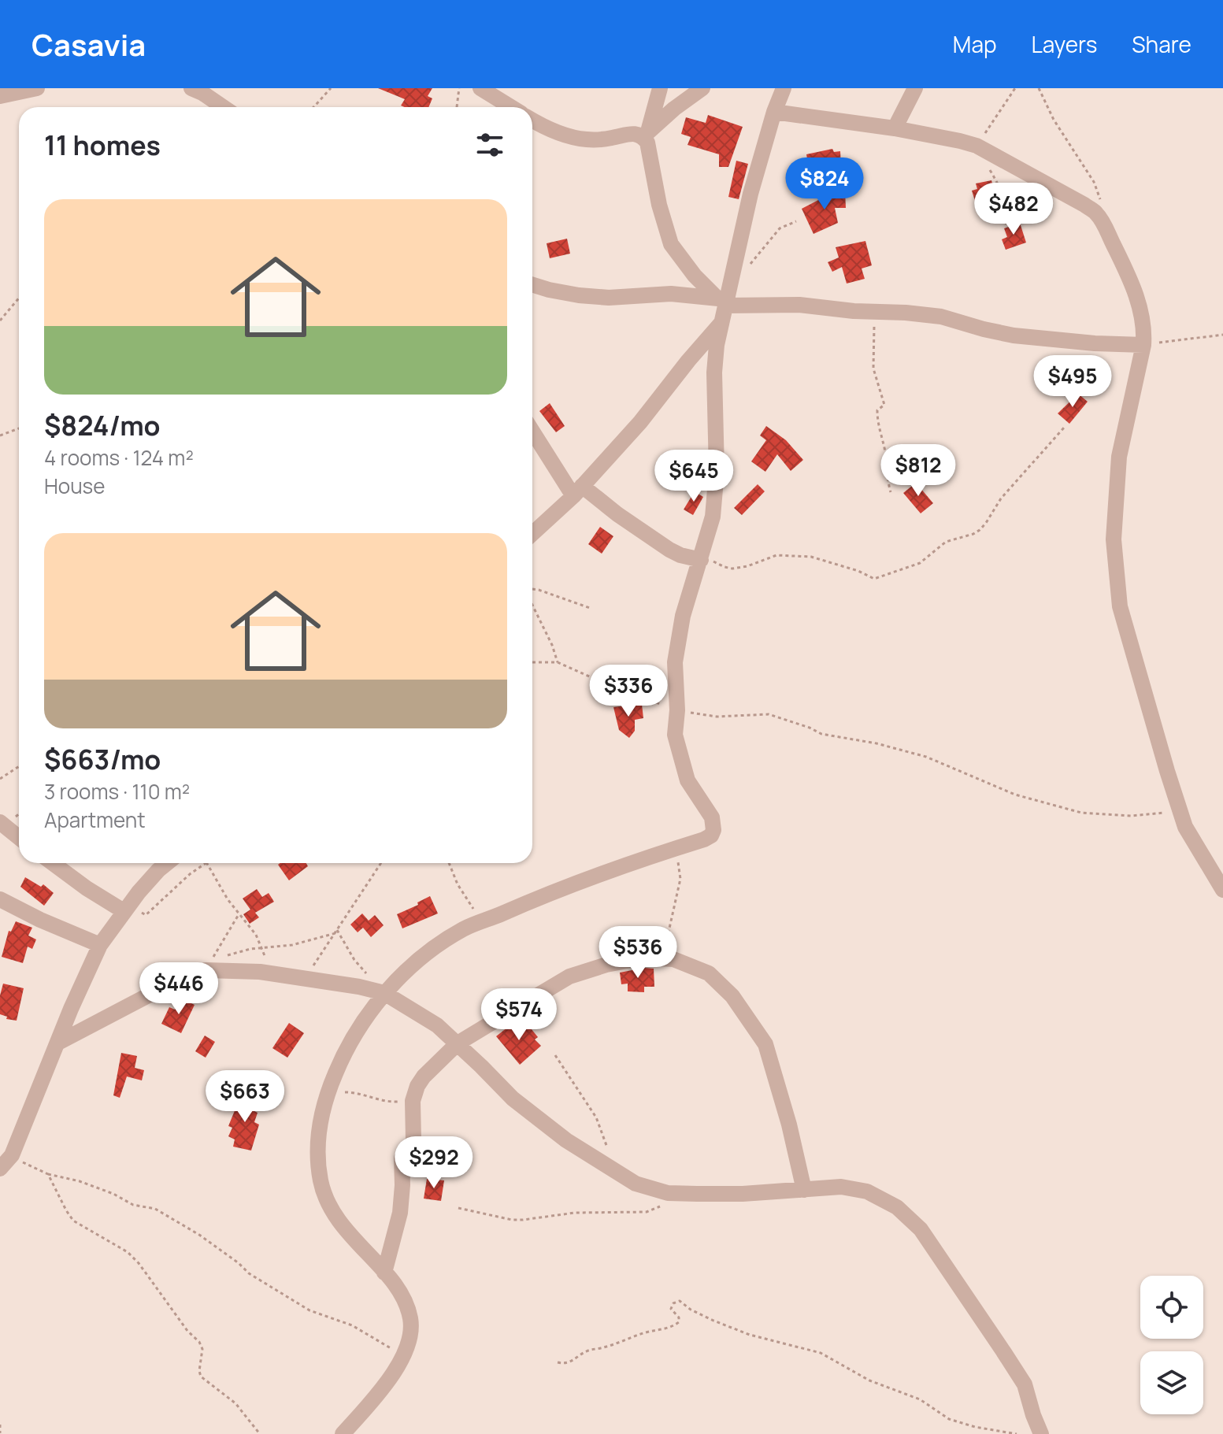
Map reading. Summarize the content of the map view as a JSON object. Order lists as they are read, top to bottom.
{
  "page": {
    "header": "Casavia",
    "nav": ["Map", "Layers", "Share"],
    "heading": "11 homes",
    "price": [
      "$824",
      "$482",
      "$495",
      "$812",
      "$645",
      "$336",
      "$536",
      "$446",
      "$574",
      "$663",
      "$292"
    ],
    "list": [
      {
        "name": "$824/mo",
        "note": "4 rooms · 124 m² · House"
      },
      {
        "name": "$663/mo",
        "note": "3 rooms · 110 m² · Apartment"
      }
    ]
  }
}
